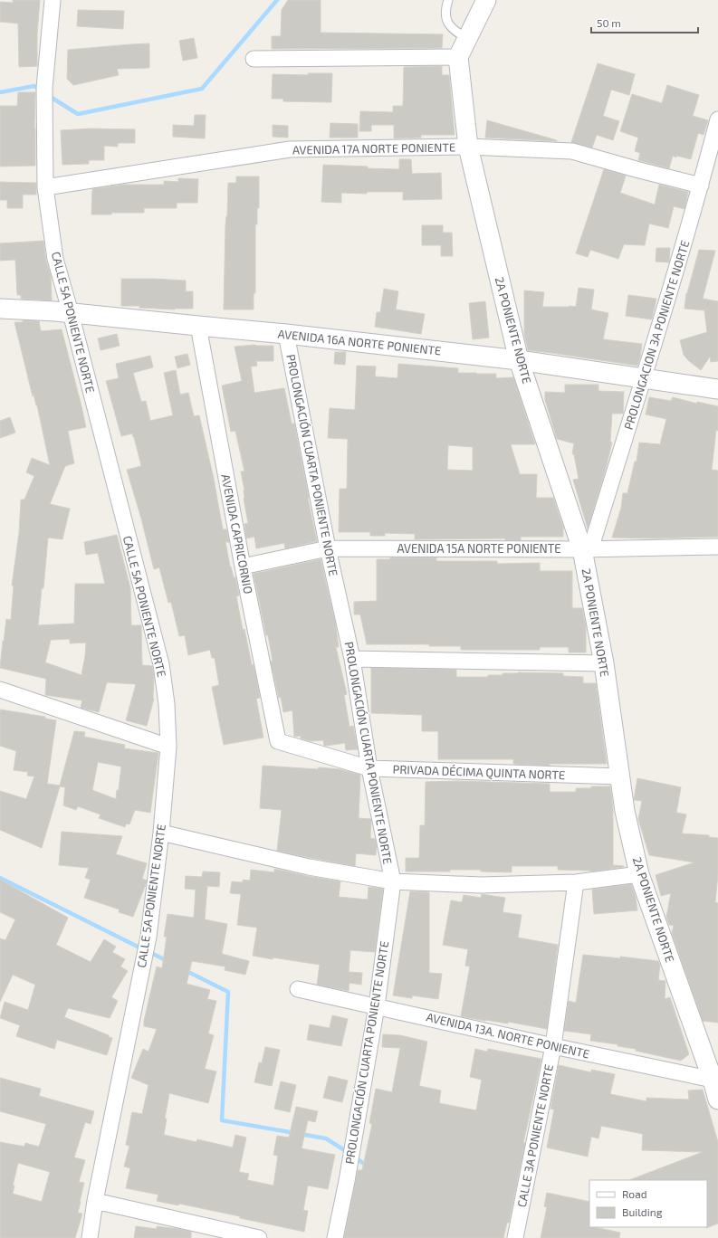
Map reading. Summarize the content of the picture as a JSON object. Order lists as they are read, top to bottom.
{
  "streets": {
    "street": [
      "AVENIDA 17A NORTE PONIENTE",
      "CALLE 5A PONIENTE NORTE",
      "2A PONIENTE NORTE",
      "PROLONGACION 3A PONIENTE NORTE",
      "AVENIDA 16A NORTE PONIENTE",
      "PROLONGACIÓN CUARTA PONIENTE NORTE",
      "AVENIDA CAPRICORNIO",
      "AVENIDA 15A NORTE PONIENTE",
      "PRIVADA DÉCIMA QUINTA NORTE",
      "AVENIDA 13A. NORTE PONIENTE",
      "CALLE 3A PONIENTE NORTE"
    ]
  },
  "crossings": [
    ["AVENIDA 17A NORTE PONIENTE", "CALLE 5A PONIENTE NORTE"],
    ["AVENIDA 17A NORTE PONIENTE", "2A PONIENTE NORTE"],
    ["AVENIDA 17A NORTE PONIENTE", "PROLONGACION 3A PONIENTE NORTE"],
    ["CALLE 5A PONIENTE NORTE", "AVENIDA 16A NORTE PONIENTE"],
    ["2A PONIENTE NORTE", "PROLONGACION 3A PONIENTE NORTE"],
    ["2A PONIENTE NORTE", "AVENIDA 16A NORTE PONIENTE"],
    ["2A PONIENTE NORTE", "AVENIDA 15A NORTE PONIENTE"],
    ["2A PONIENTE NORTE", "PRIVADA DÉCIMA QUINTA NORTE"],
    ["2A PONIENTE NORTE", "AVENIDA 13A. NORTE PONIENTE"],
    ["PROLONGACION 3A PONIENTE NORTE", "AVENIDA 16A NORTE PONIENTE"],
    ["PROLONGACION 3A PONIENTE NORTE", "AVENIDA 15A NORTE PONIENTE"],
    ["AVENIDA 16A NORTE PONIENTE", "PROLONGACIÓN CUARTA PONIENTE NORTE"],
    ["AVENIDA 16A NORTE PONIENTE", "AVENIDA CAPRICORNIO"],
    ["PROLONGACIÓN CUARTA PONIENTE NORTE", "AVENIDA 15A NORTE PONIENTE"],
    ["PROLONGACIÓN CUARTA PONIENTE NORTE", "PRIVADA DÉCIMA QUINTA NORTE"],
    ["PROLONGACIÓN CUARTA PONIENTE NORTE", "AVENIDA 13A. NORTE PONIENTE"],
    ["AVENIDA CAPRICORNIO", "AVENIDA 15A NORTE PONIENTE"],
    ["AVENIDA CAPRICORNIO", "PRIVADA DÉCIMA QUINTA NORTE"],
    ["AVENIDA 13A. NORTE PONIENTE", "CALLE 3A PONIENTE NORTE"]
  ],
  "legend": ["Road", "Building"],
  "scale_bar": "50 m"
}
